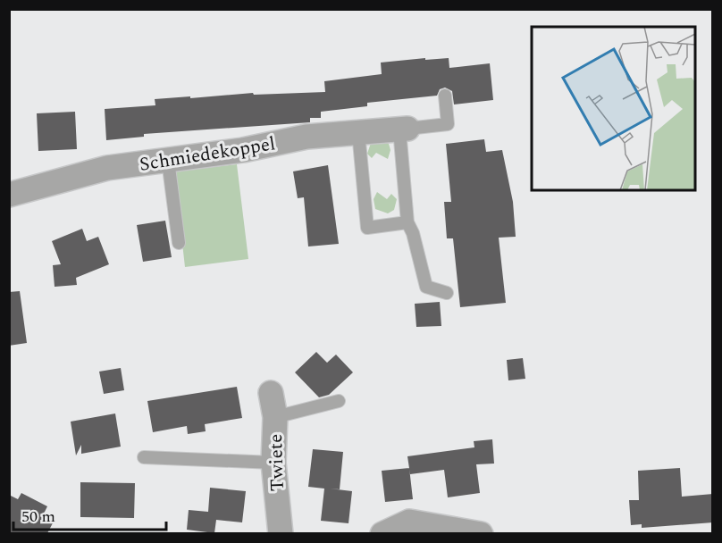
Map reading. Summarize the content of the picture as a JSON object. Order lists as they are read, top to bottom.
{
  "streets": {
    "street": ["Schmiedekoppel", "Twiete"]
  },
  "scale_bar": "50 m"
}
